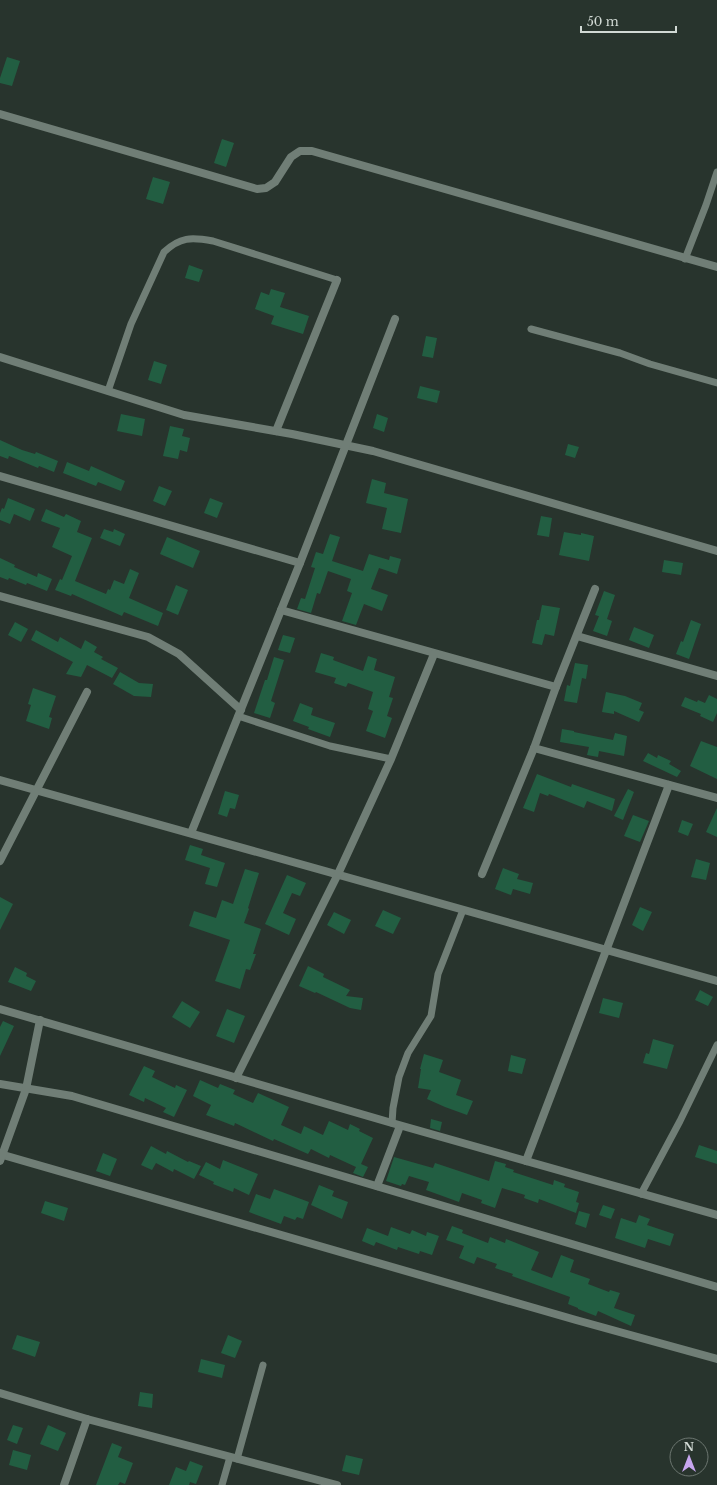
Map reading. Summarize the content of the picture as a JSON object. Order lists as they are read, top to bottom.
{
  "scale_bar": "50 m",
  "north": "top"
}
